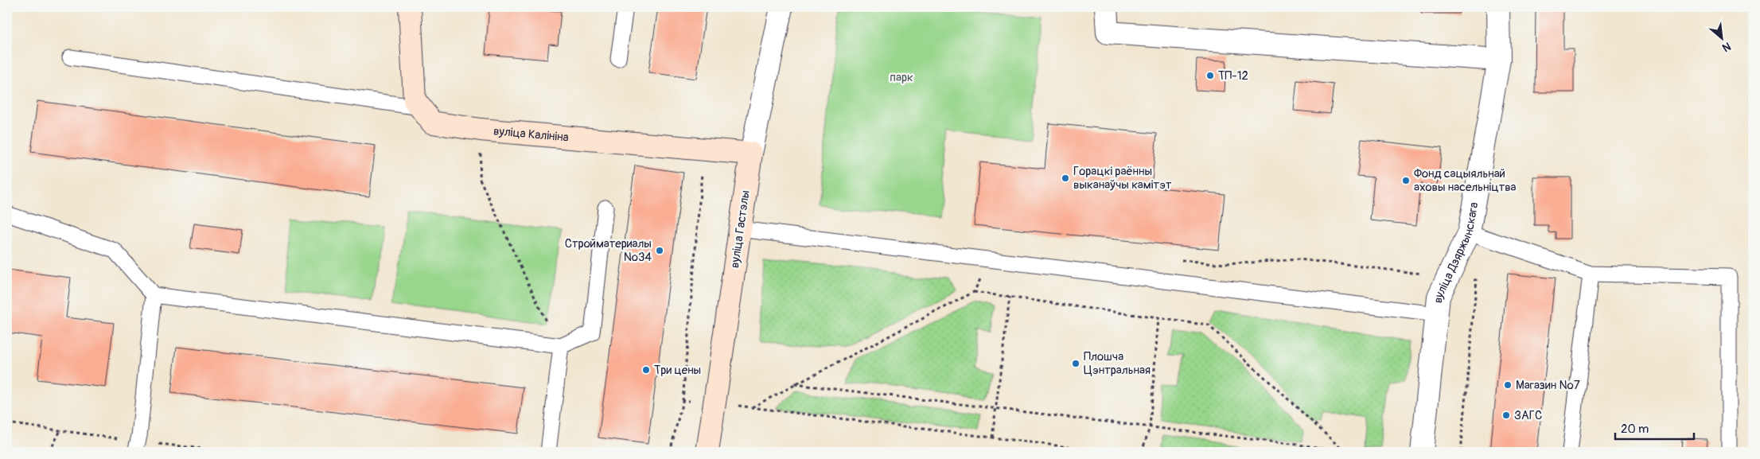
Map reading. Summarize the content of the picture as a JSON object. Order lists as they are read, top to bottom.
{
  "streets": {
    "main road": ["вуліца Калініна", "вуліца Гастэлы"],
    "street": ["вуліца Дзяржынскага"]
  },
  "crossings": [
    ["вуліца Калініна", "вуліца Гастэлы"]
  ],
  "parks": ["парк"],
  "places": [
    "ТП-12",
    "Горацкі раённы выканаўчы камітэт",
    "Фонд сацыяльнай аховы насельніцтва",
    "Стройматериалы №34",
    "Плошча Цэнтральная",
    "Три цены",
    "Магазин №7",
    "ЗАГС"
  ],
  "scale_bar": "20 m",
  "north": "bottom right"
}
